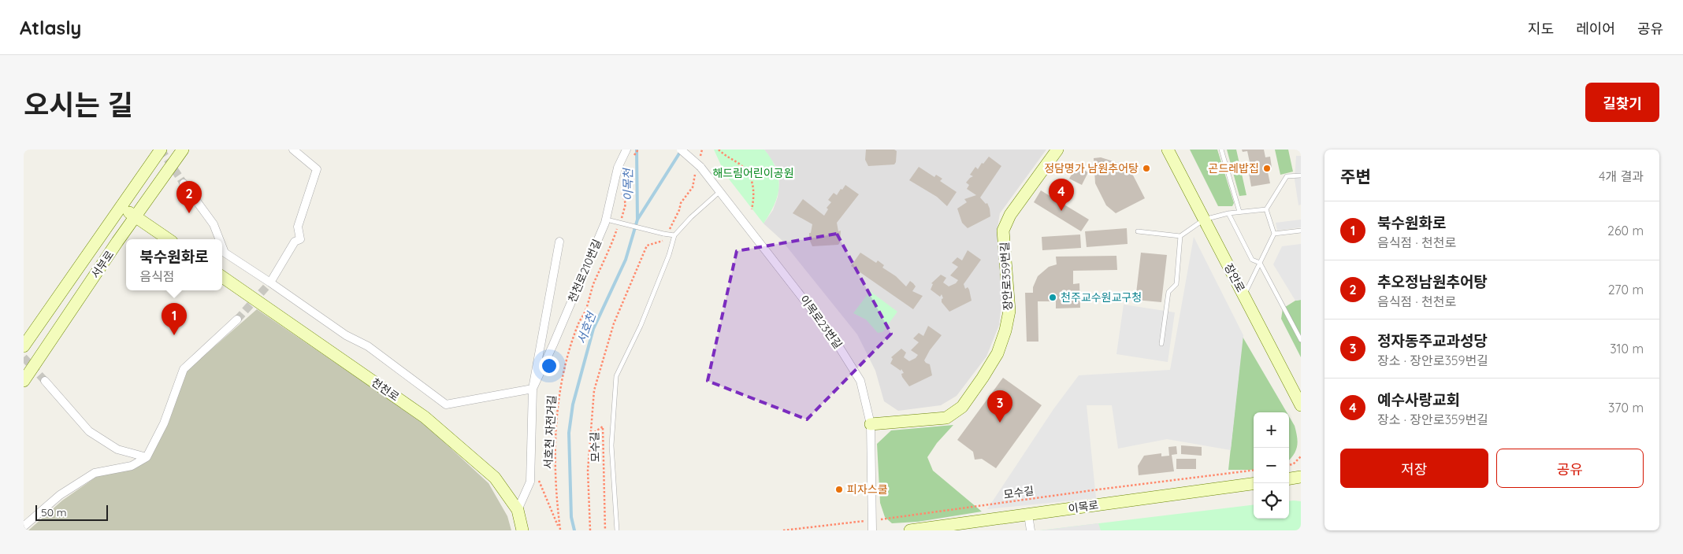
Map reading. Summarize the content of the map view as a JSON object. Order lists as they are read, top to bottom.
{
  "streets": {
    "street": [
      "서부로",
      "천천로210번길",
      "장안로359번길",
      "장안로",
      "이목로23번길",
      "천천로",
      "이목로"
    ],
    "path": ["서호천 자전거길", "모수길"]
  },
  "crossings": [
    ["천천로210번길", "천천로"],
    ["천천로210번길", "서호천 자전거길"],
    ["장안로359번길", "이목로23번길"]
  ],
  "water": ["이목천", "서호천"],
  "parks": ["해드림어린이공원"],
  "places": [
    "정담명가 남원추어탕",
    "곤드레밥집",
    "천주교수원교구청",
    "피자스쿨"
  ],
  "scale_bar": "50 m",
  "page": {
    "header": "Atlasly",
    "nav": ["지도", "레이어", "공유"],
    "title": "오시는 길",
    "buttons": [
      "길찾기",
      ["저장", "공유"]
    ],
    "heading": ["주변", "4개 결과"],
    "pins": [
      "4",
      "2",
      "1",
      "3"
    ],
    "list": [
      {
        "mark": "1",
        "name": "북수원화로",
        "note": "음식점 · 천천로",
        "value": "260 m"
      },
      {
        "mark": "2",
        "name": "추오정남원추어탕",
        "note": "음식점 · 천천로",
        "value": "270 m"
      },
      {
        "mark": "3",
        "name": "정자동주교과성당",
        "note": "장소 · 장안로359번길",
        "value": "310 m"
      },
      {
        "mark": "4",
        "name": "예수사랑교회",
        "note": "장소 · 장안로359번길",
        "value": "370 m"
      }
    ],
    "popup": ["북수원화로", "음식점"],
    "map_buttons": ["+", "−"],
    "scale": "50 m"
  }
}
